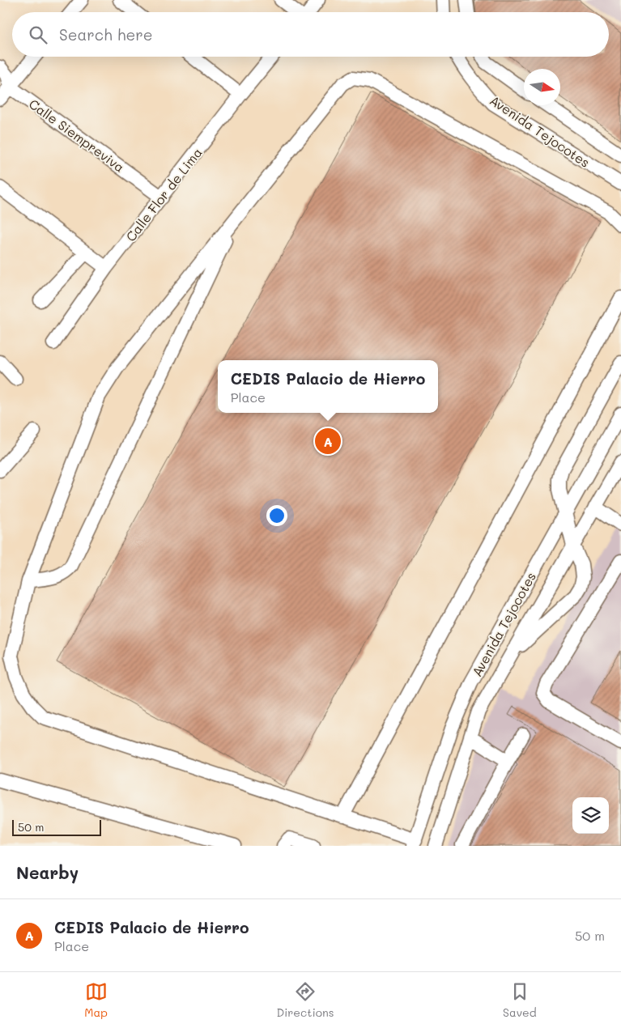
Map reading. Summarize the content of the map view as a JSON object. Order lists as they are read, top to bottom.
{
  "streets": {
    "street": ["Avenida Tejocotes", "Calle Siempreviva", "Calle Flor de Lima"]
  },
  "crossings": [
    ["Calle Siempreviva", "Calle Flor de Lima"]
  ],
  "scale_bar": "50 m",
  "north": "right",
  "page": {
    "search": "Search here",
    "popup": ["CEDIS Palacio de Hierro", "Place"],
    "pins": "A",
    "scale": "50 m",
    "heading": "Nearby",
    "list": [
      {
        "mark": "A",
        "name": "CEDIS Palacio de Hierro",
        "note": "Place",
        "value": "50 m"
      }
    ],
    "nav": ["Map", "Directions", "Saved"]
  }
}
